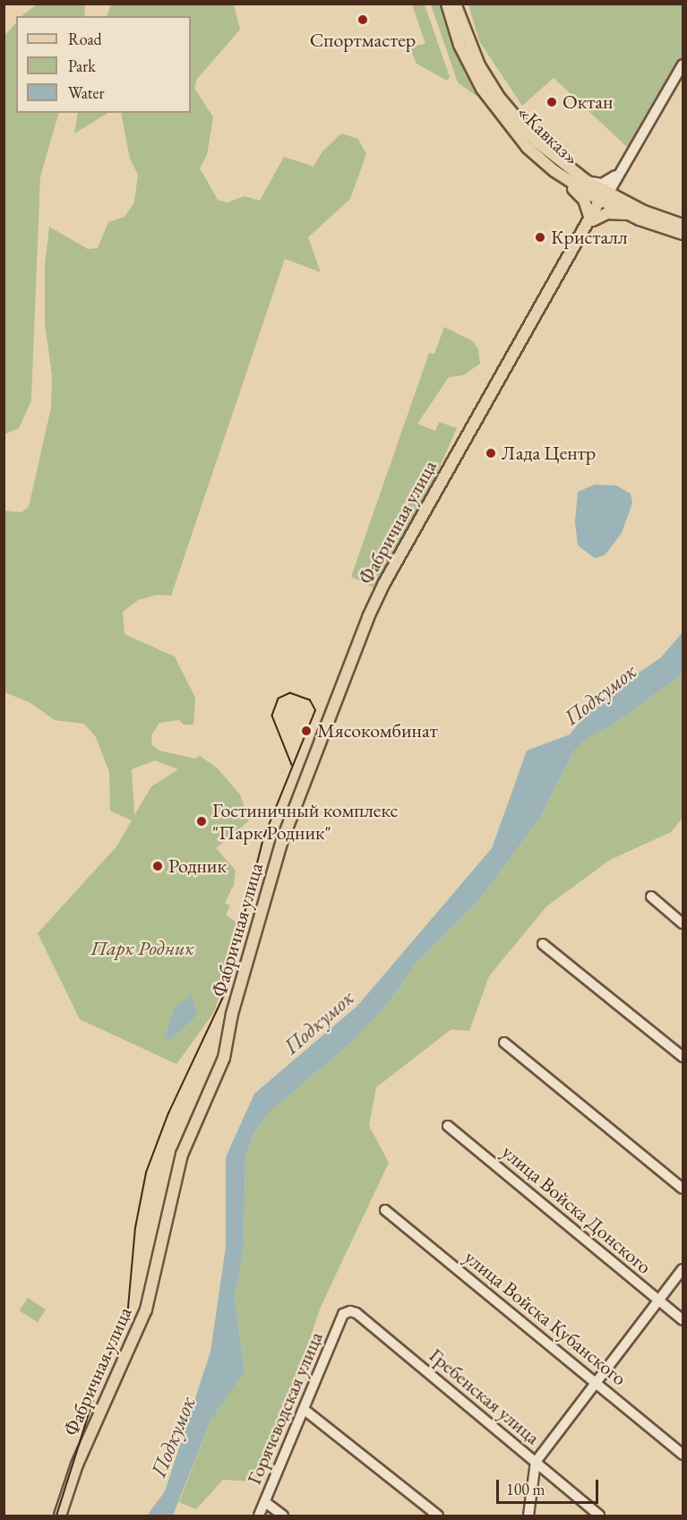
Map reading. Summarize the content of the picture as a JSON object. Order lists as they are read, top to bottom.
{
  "streets": {
    "main road": ["«Кавказ»", "Фабричная улица"],
    "street": [
      "улица Войска Донского",
      "улица Войска Кубанского",
      "Гребенская улица",
      "Горячеводская улица"
    ]
  },
  "crossings": [
    ["«Кавказ»", "Фабричная улица"],
    ["Гребенская улица", "Горячеводская улица"]
  ],
  "water": ["Подкумок"],
  "parks": ["Парк Родник"],
  "places": [
    "Спортмастер",
    "Октан",
    "Кристалл",
    "Лада Центр",
    "Мясокомбинат",
    "Гостиничный комплекс \"Парк Родник\"",
    "Родник"
  ],
  "legend": ["Road", "Park", "Water"],
  "scale_bar": "100 m"
}
